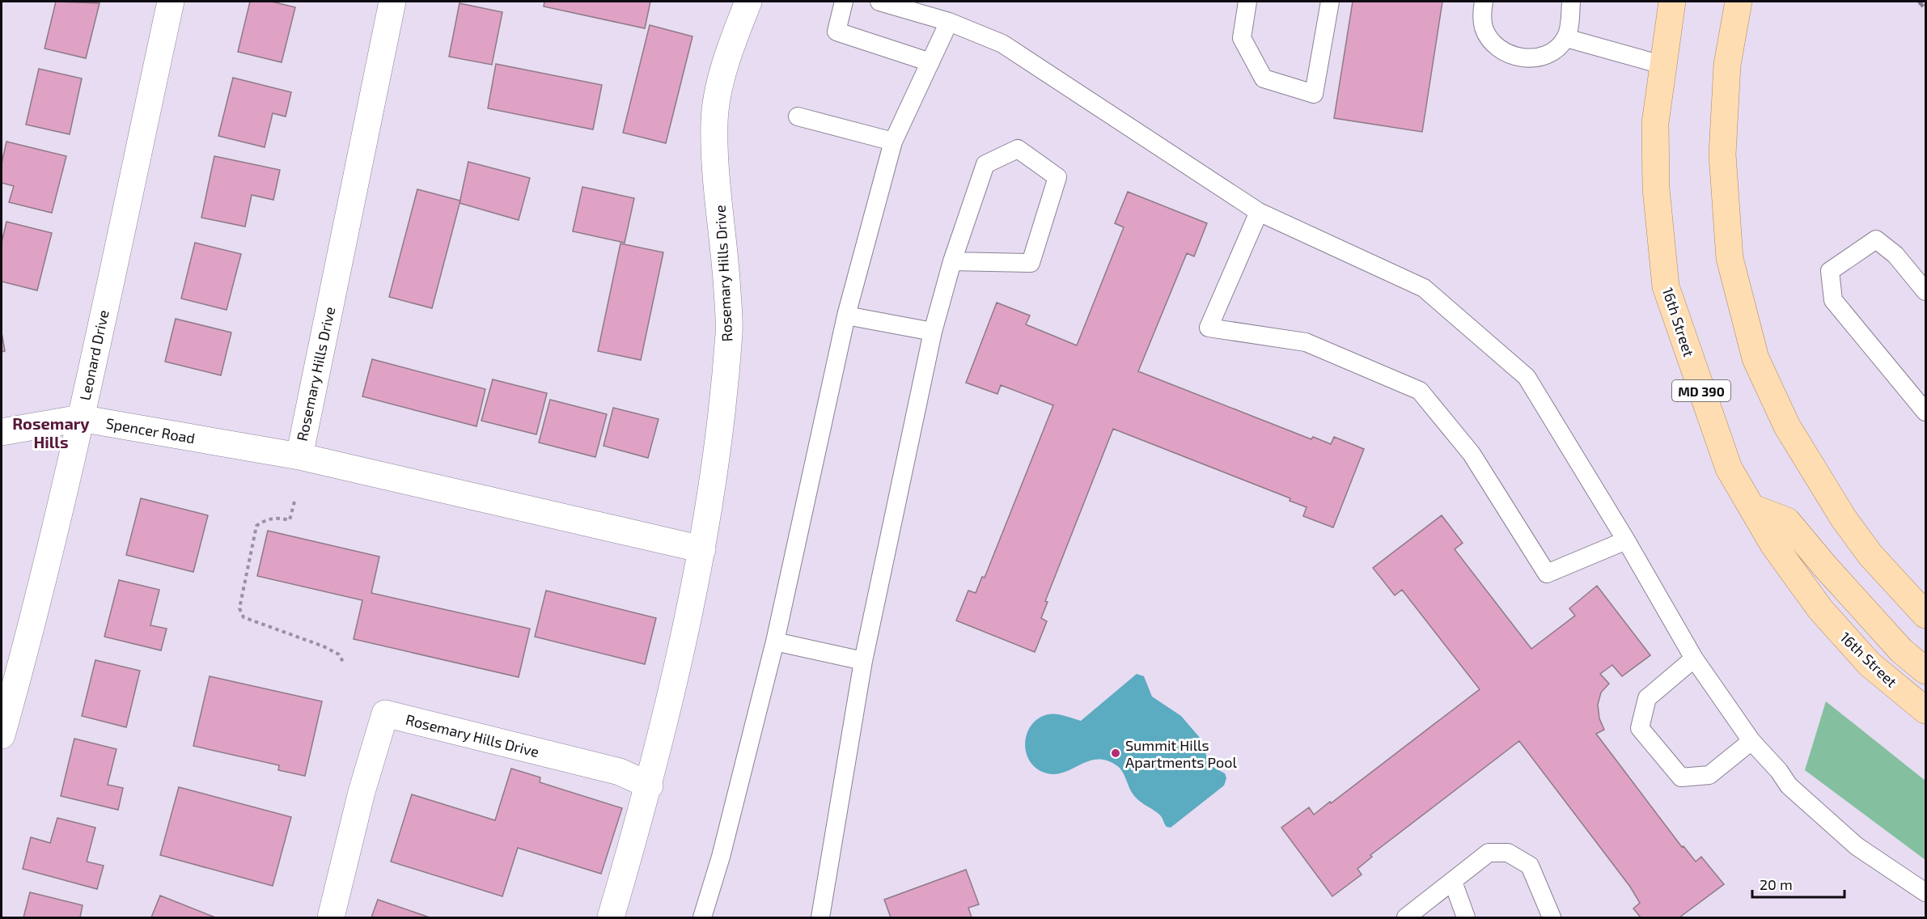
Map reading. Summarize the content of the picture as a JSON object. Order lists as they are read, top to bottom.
{
  "streets": {
    "main road": ["16th Street", "MD 390"],
    "street": ["Rosemary Hills Drive", "Leonard Drive", "Spencer Road"]
  },
  "crossings": [
    ["Rosemary Hills Drive", "Spencer Road"],
    ["Leonard Drive", "Spencer Road"]
  ],
  "districts": ["Rosemary Hills"],
  "places": ["Summit Hills Apartments Pool"],
  "scale_bar": "20 m"
}
